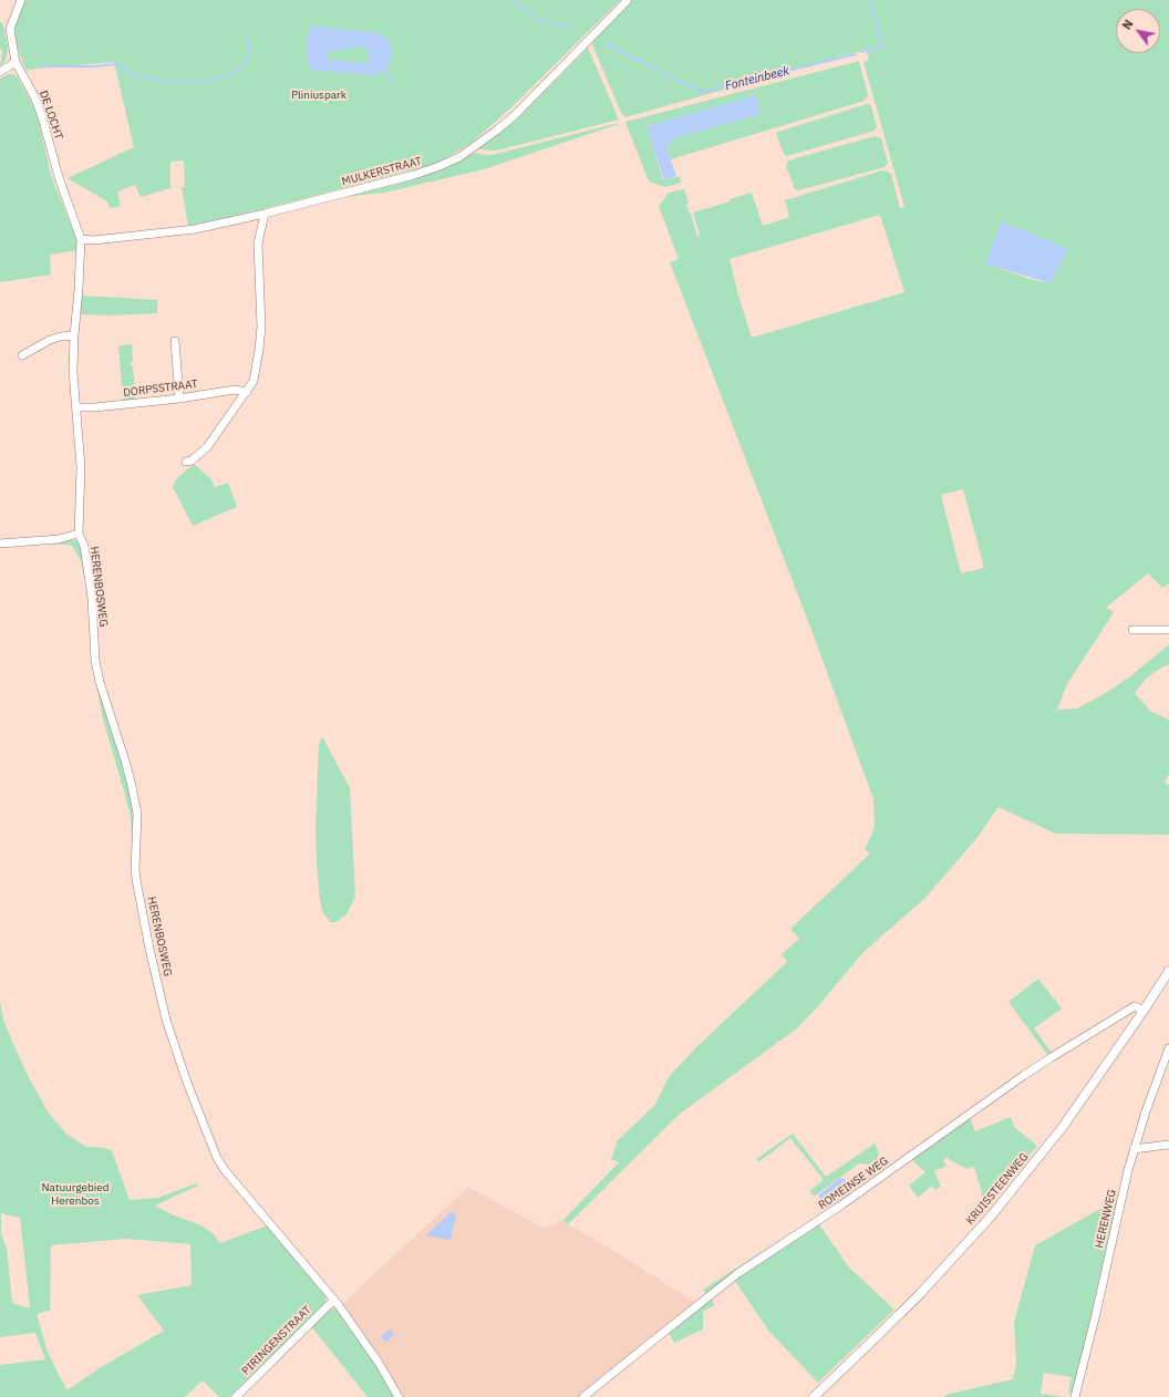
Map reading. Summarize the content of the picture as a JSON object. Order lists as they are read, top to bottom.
{
  "streets": {
    "main road": ["KRUISSTEENWEG"],
    "street": [
      "DE LOCHT",
      "MULKERSTRAAT",
      "DORPSSTRAAT",
      "HERENBOSWEG",
      "ROMEINSE WEG",
      "HERENWEG",
      "PIRINGENSTRAAT"
    ]
  },
  "crossings": [
    ["DE LOCHT", "MULKERSTRAAT"],
    ["DE LOCHT", "HERENBOSWEG"],
    ["MULKERSTRAAT", "HERENBOSWEG"],
    ["DORPSSTRAAT", "HERENBOSWEG"],
    ["HERENBOSWEG", "PIRINGENSTRAAT"],
    ["ROMEINSE WEG", "KRUISSTEENWEG"]
  ],
  "water": ["Fonteinbeek"],
  "parks": ["Pliniuspark", "Natuurgebied Herenbos"],
  "north": "top left"
}
